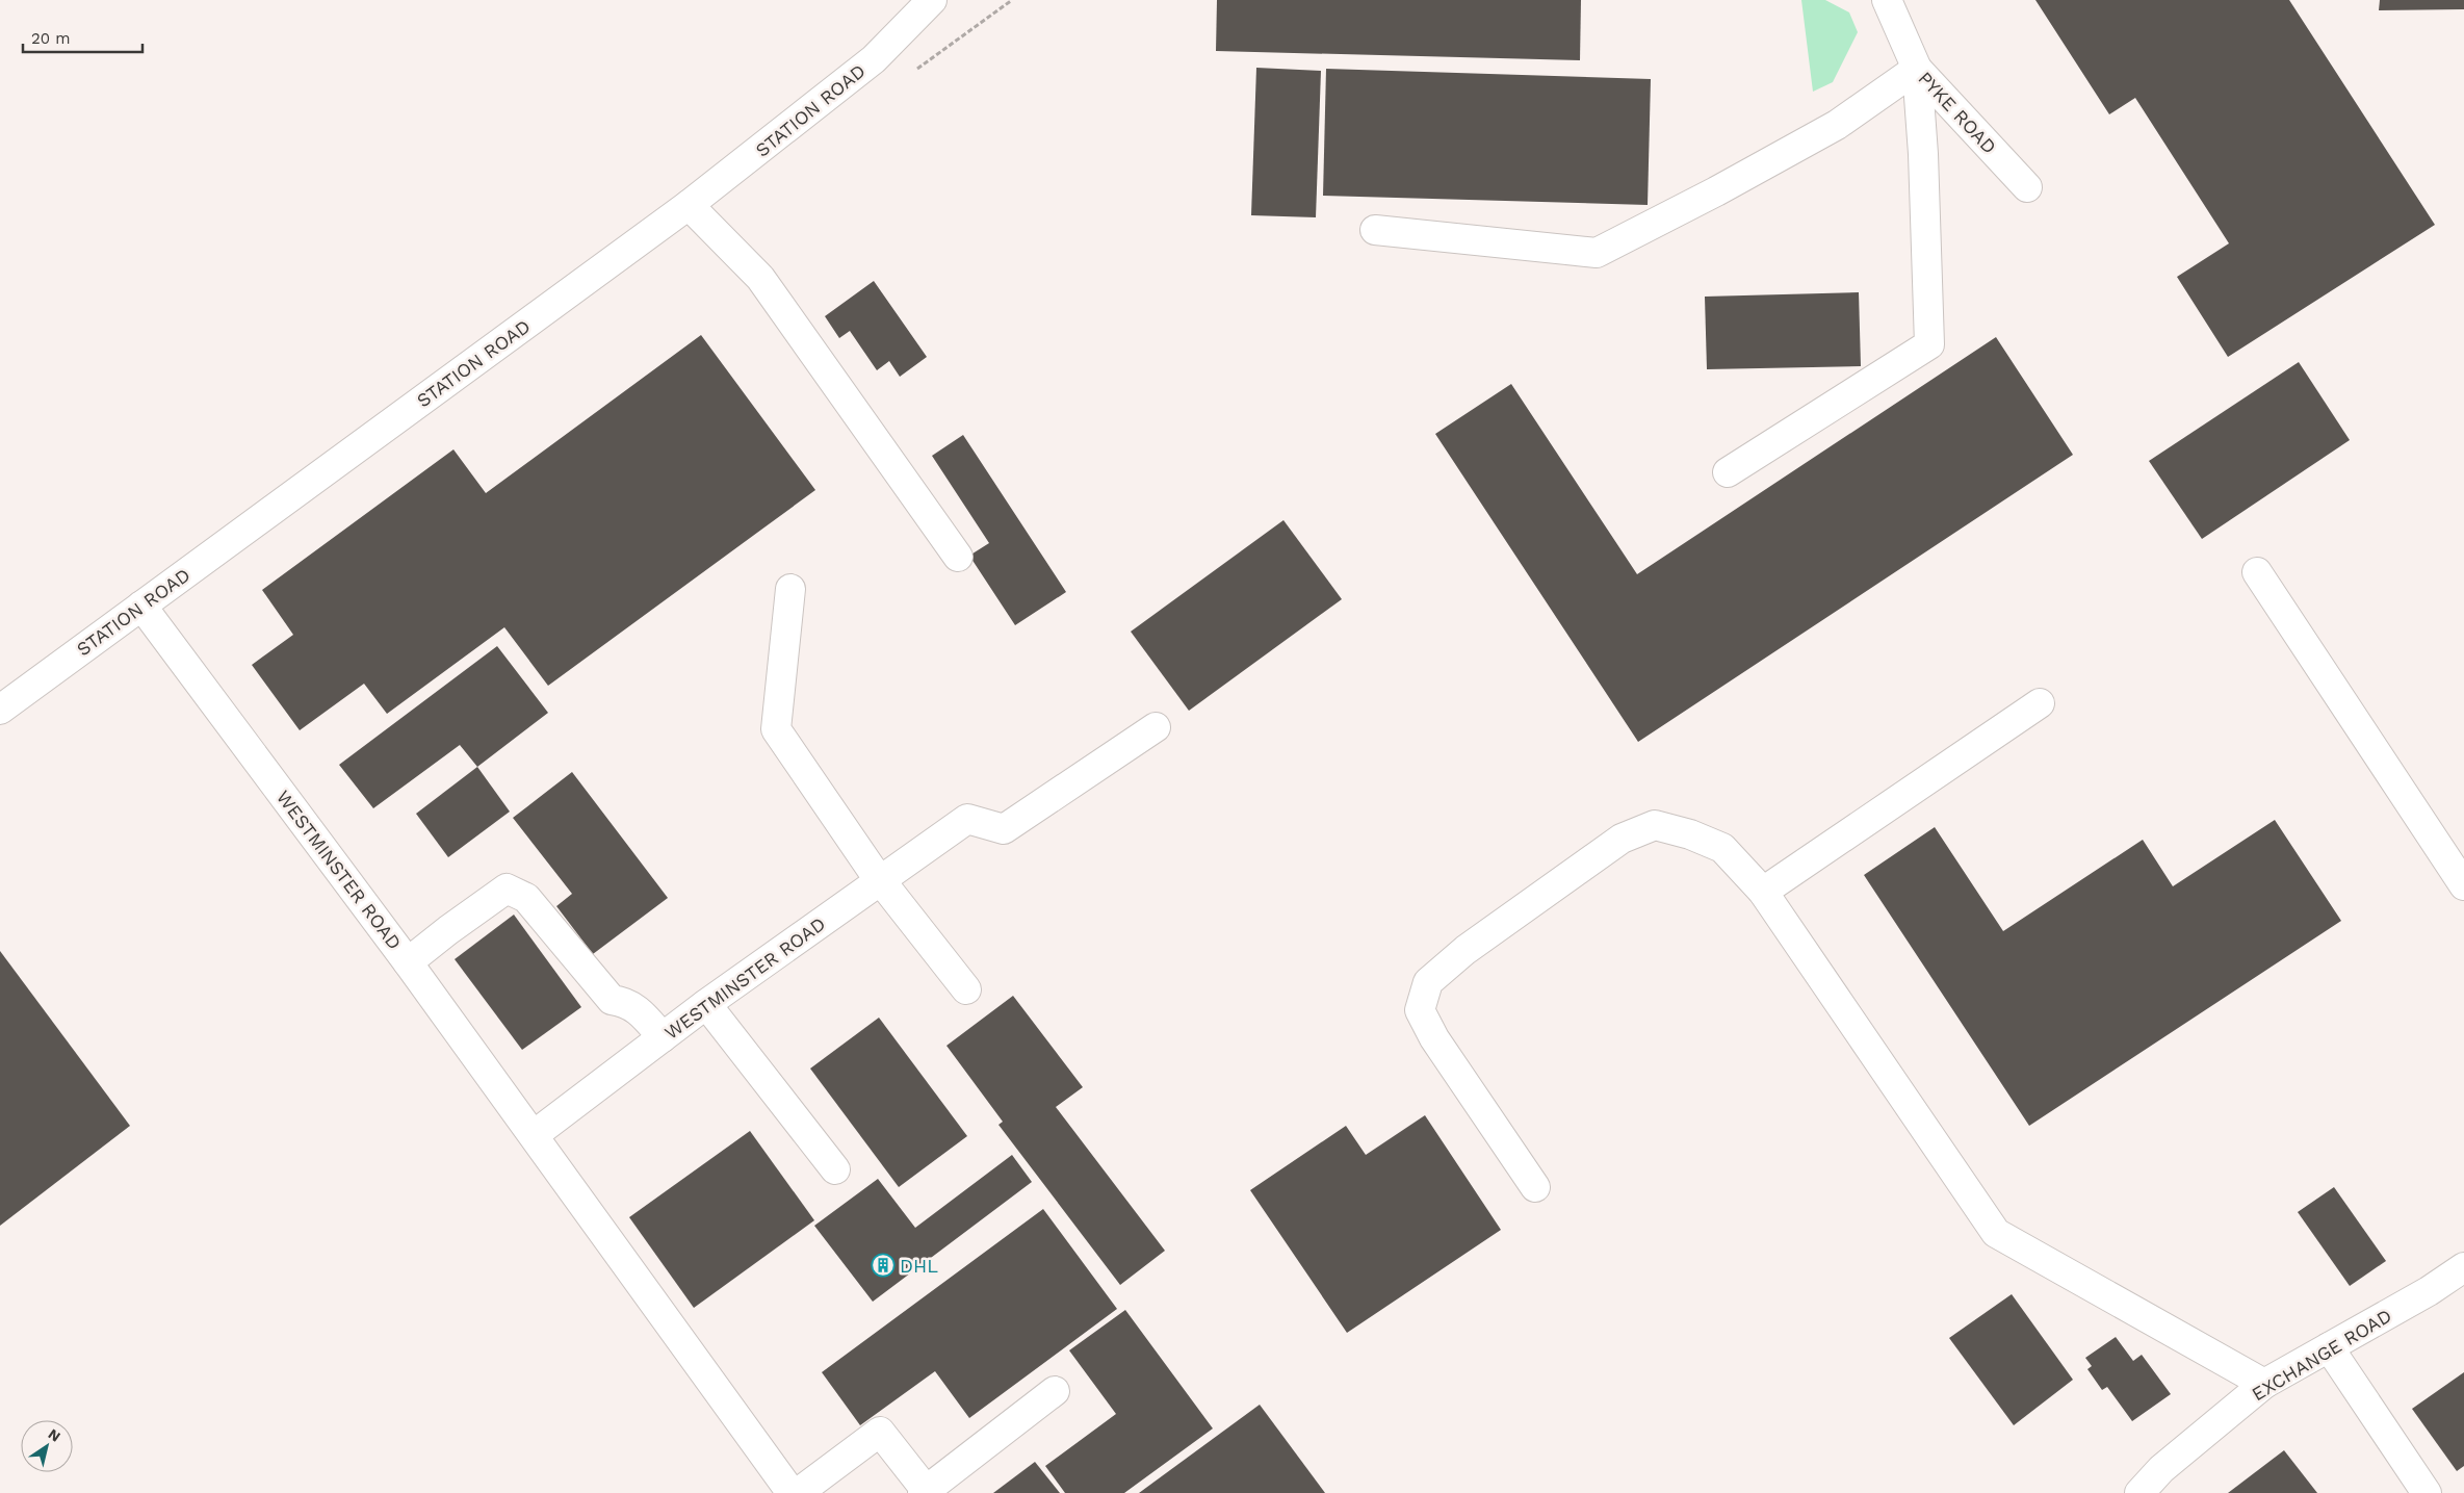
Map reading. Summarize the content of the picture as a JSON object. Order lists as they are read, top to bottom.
{
  "streets": {
    "street": [
      "STATION ROAD",
      "PYKE ROAD",
      "WESTMINSTER ROAD",
      "EXCHANGE ROAD"
    ]
  },
  "crossings": [
    ["STATION ROAD", "WESTMINSTER ROAD"]
  ],
  "places": {
    "building": ["DHL"]
  },
  "scale_bar": "20 m",
  "north": "top right"
}
